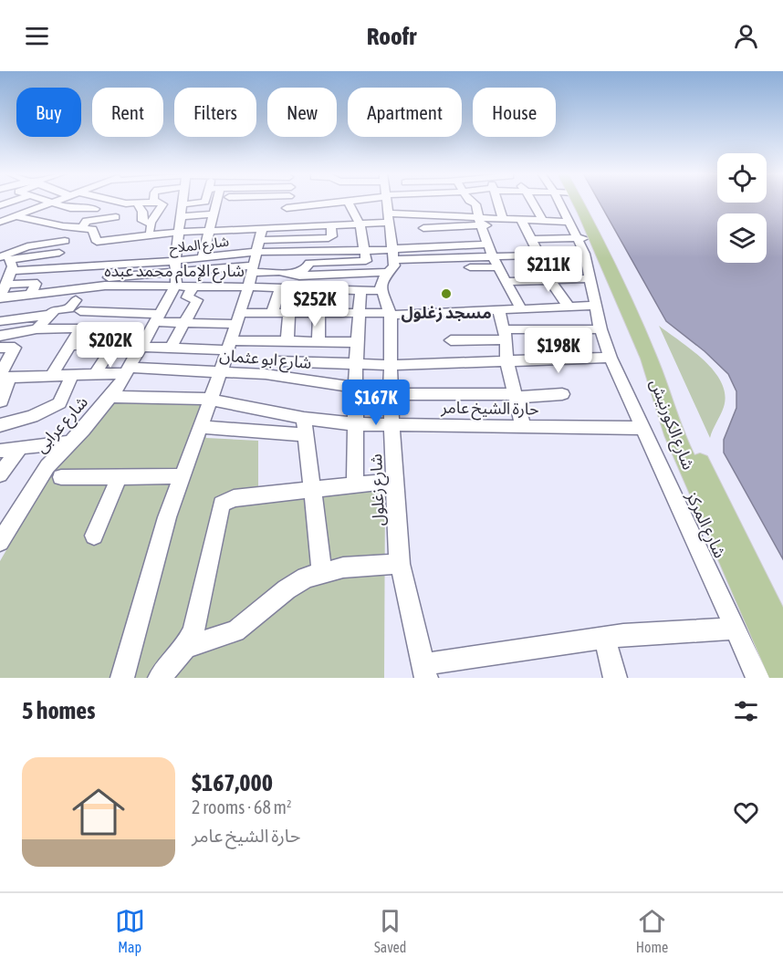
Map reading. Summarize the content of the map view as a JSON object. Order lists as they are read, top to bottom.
{
  "streets": {
    "main road": ["شارع الكورنيش"],
    "street": [
      "شارع الملاح",
      "شارع الإمام محمد عبده",
      "شارع ابو عثمان",
      "حارة الشيخ عامر",
      "شارع عرابى",
      "شارع زغلول",
      "شارع المركز"
    ]
  },
  "crossings": [
    ["شارع الملاح", "شارع عرابى"],
    ["شارع الإمام محمد عبده", "شارع عرابى"],
    ["شارع الإمام محمد عبده", "شارع زغلول"],
    ["شارع ابو عثمان", "شارع عرابى"],
    ["شارع ابو عثمان", "شارع زغلول"],
    ["حارة الشيخ عامر", "شارع عرابى"],
    ["حارة الشيخ عامر", "شارع زغلول"],
    ["حارة الشيخ عامر", "شارع المركز"]
  ],
  "places": ["مسجد زغلول"],
  "page": {
    "header": "Roofr",
    "chip": [
      "Buy",
      "Rent",
      "Filters",
      "New",
      "Apartment",
      "House"
    ],
    "price": [
      "$211K",
      "$252K",
      "$202K",
      "$198K",
      "$167K"
    ],
    "heading": "5 homes",
    "list": [
      {
        "name": "$167,000",
        "note": "2 rooms · 68 m² · حارة الشيخ عامر"
      }
    ],
    "tabs": ["Map", "Saved", "Home"]
  }
}
